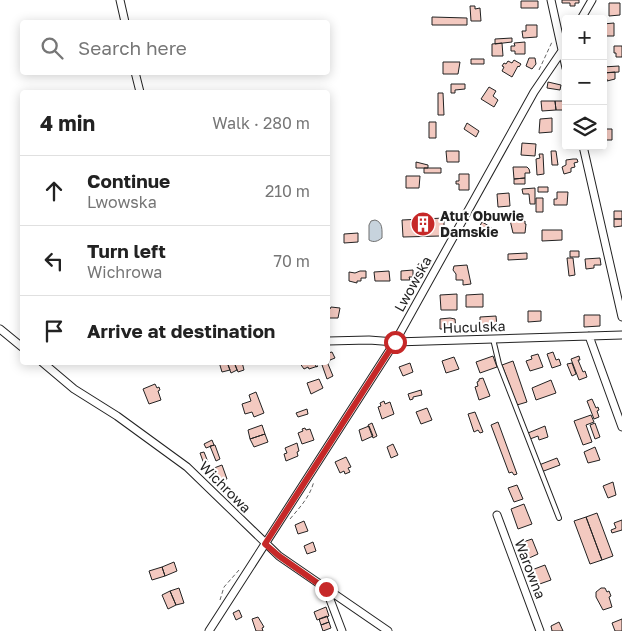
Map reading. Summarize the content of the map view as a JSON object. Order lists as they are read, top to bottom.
{
  "streets": {
    "street": [
      "Lwowska",
      "Huculska",
      "Wichrowa",
      "Warowna"
    ]
  },
  "crossings": [
    ["Lwowska", "Huculska"],
    ["Lwowska", "Wichrowa"]
  ],
  "places": {
    "building": ["Atut Obuwie Damskie"]
  },
  "page": {
    "map_buttons": ["+", "−"],
    "search": "Search here",
    "heading": ["4 min", "Walk · 280 m"],
    "list": [
      ["Continue", "Lwowska", "210 m"],
      ["Turn left", "Wichrowa", "70 m"],
      "Arrive at destination"
    ]
  }
}
